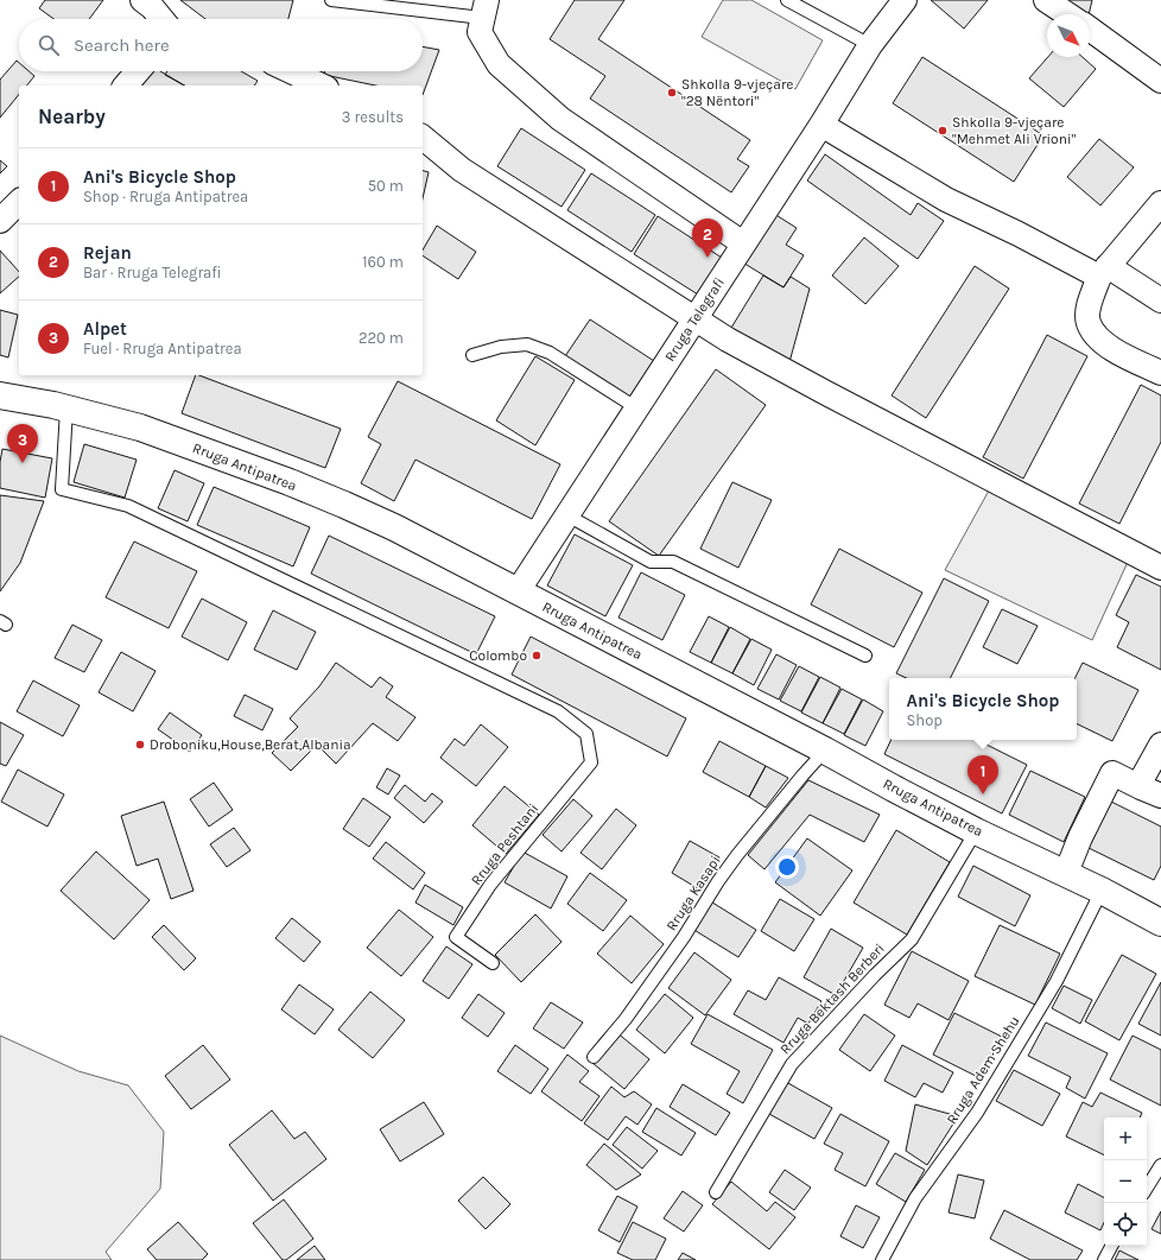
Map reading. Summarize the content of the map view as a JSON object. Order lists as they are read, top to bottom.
{
  "streets": {
    "main road": ["Rruga Antipatrea"],
    "street": ["Rruga Telegrafi"],
    "lane": [
      "Rruga Peshtani",
      "Rruga Kasapi",
      "Rruga Bektash Berberi",
      "Rruga Adem Shehu"
    ]
  },
  "crossings": [
    ["Rruga Telegrafi", "Rruga Antipatrea"],
    ["Rruga Antipatrea", "Rruga Peshtani"],
    ["Rruga Antipatrea", "Rruga Kasapi"],
    ["Rruga Antipatrea", "Rruga Bektash Berberi"],
    ["Rruga Antipatrea", "Rruga Adem Shehu"]
  ],
  "places": [
    "Shkolla 9-vjeçare \"28 Nëntori\"",
    "Shkolla 9-vjeçare \"Mehmet Ali Vrioni\"",
    "Colombo",
    "Droboniku,House,Berat,Albania"
  ],
  "north": "bottom right",
  "page": {
    "search": "Search here",
    "heading": ["Nearby", "3 results"],
    "list": [
      {
        "mark": "1",
        "name": "Ani's Bicycle Shop",
        "note": "Shop · Rruga Antipatrea",
        "value": "50 m"
      },
      {
        "mark": "2",
        "name": "Rejan",
        "note": "Bar · Rruga Telegrafi",
        "value": "160 m"
      },
      {
        "mark": "3",
        "name": "Alpet",
        "note": "Fuel · Rruga Antipatrea",
        "value": "220 m"
      }
    ],
    "pins": ["2", "3", "1"],
    "popup": ["Ani's Bicycle Shop", "Shop"],
    "map_buttons": ["+", "−"]
  }
}
